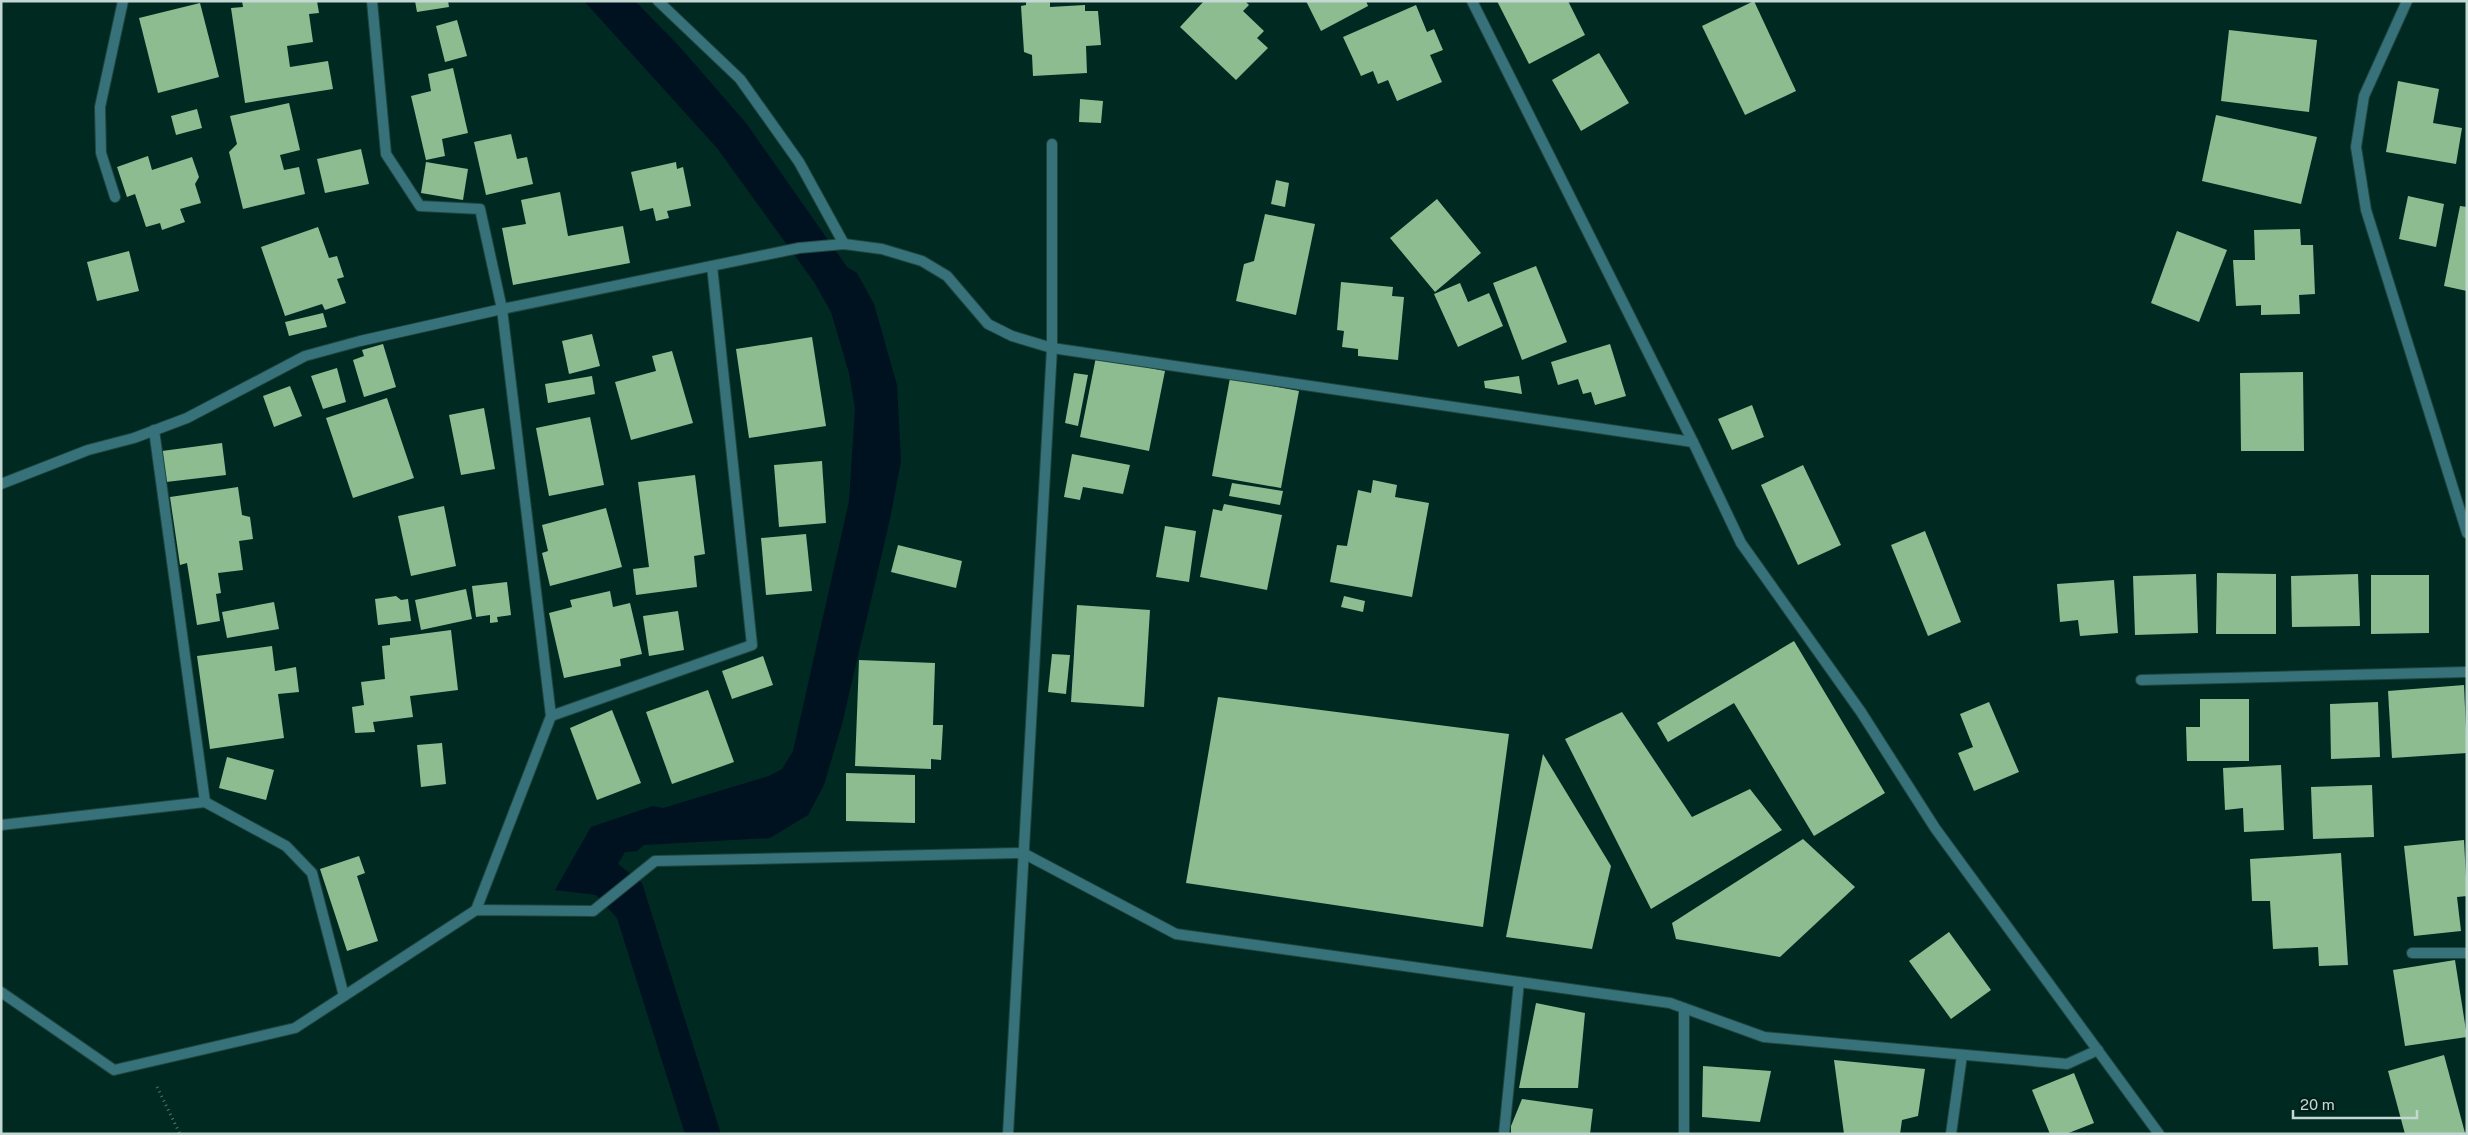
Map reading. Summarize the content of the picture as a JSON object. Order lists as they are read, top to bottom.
{
  "scale_bar": "20 m"
}
